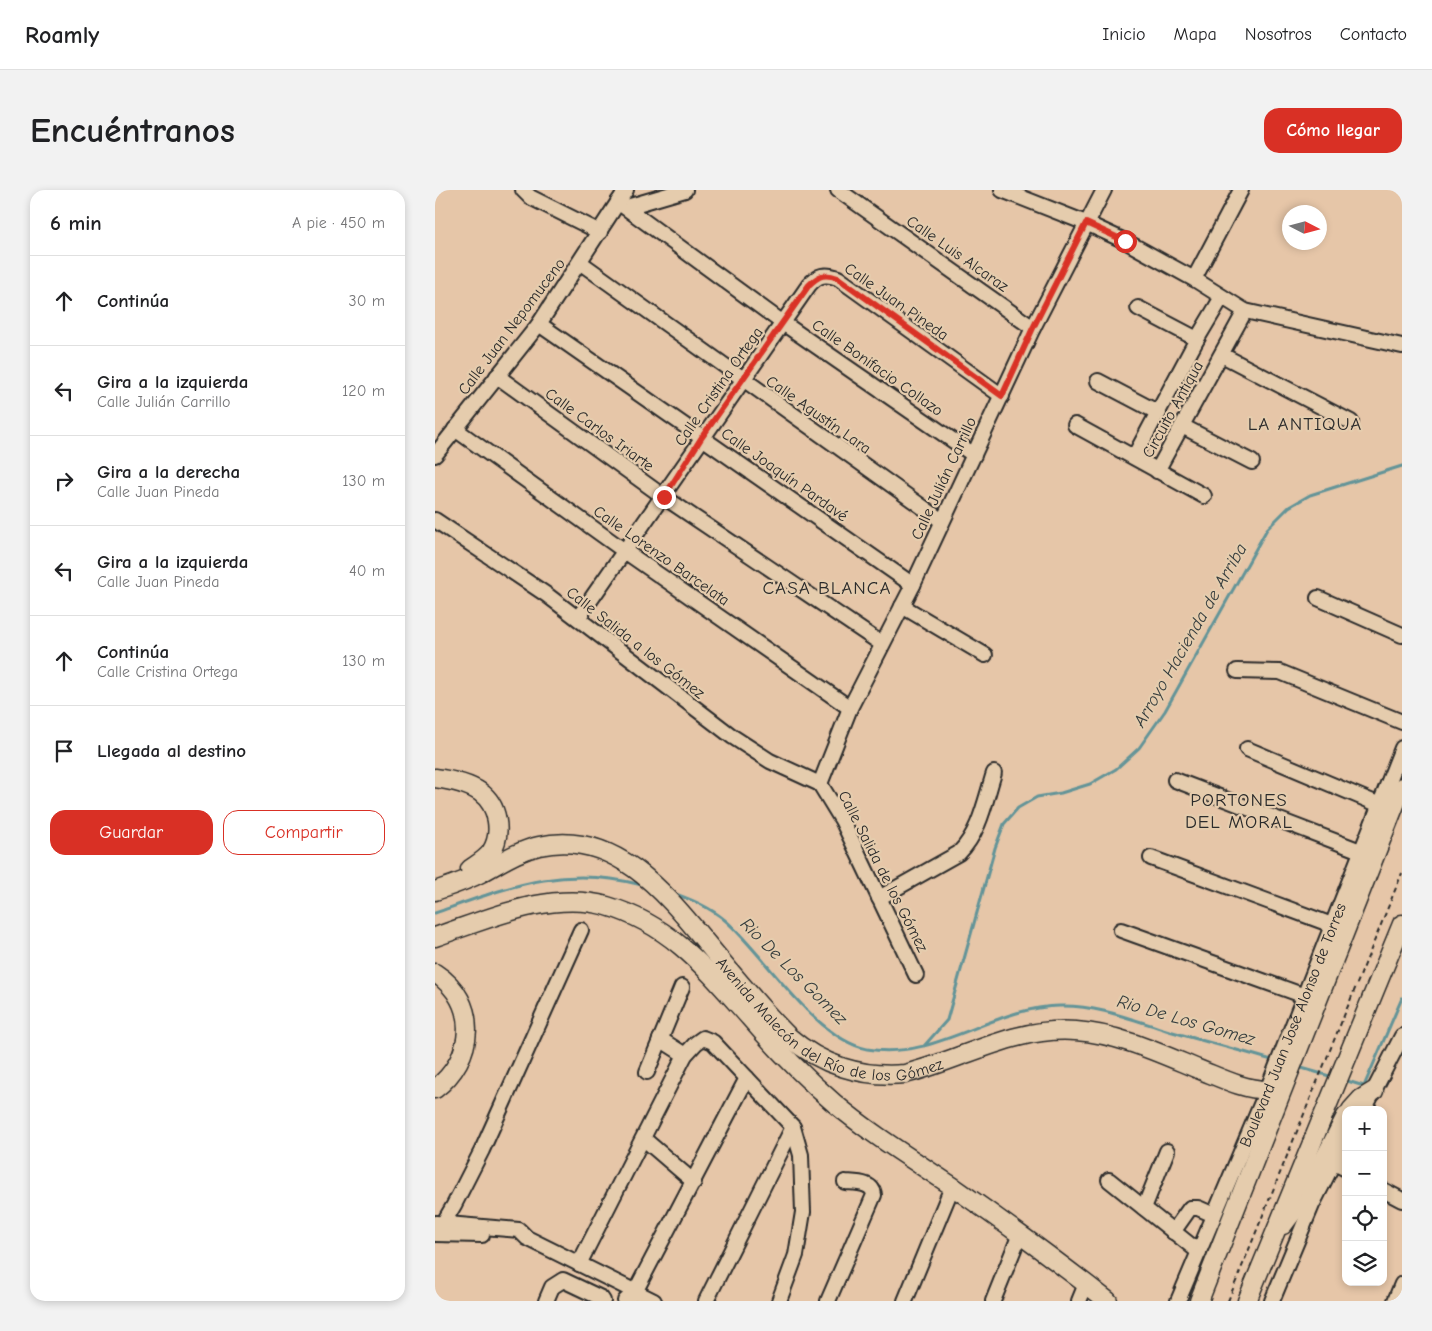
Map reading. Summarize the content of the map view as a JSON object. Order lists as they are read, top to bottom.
{
  "streets": {
    "main road": ["Avenida Malecón del Río de los Gómez", "Boulevard Juan José Alonso de Torres"],
    "street": [
      "Calle Luis Alcaraz",
      "Calle Juan Pineda",
      "Calle Juan Nepomuceno",
      "Calle Bonifacio Collazo",
      "Calle Cristina Ortega",
      "Circuito Antiqua",
      "Calle Agustín Lara",
      "Calle Carlos Iriarte",
      "Calle Joaquín Pardavé",
      "Calle Julián Carrillo",
      "Calle Lorenzo Barcelata",
      "Calle Salida a los Gómez",
      "Calle Salida de los Gómez"
    ]
  },
  "crossings": [
    ["Calle Luis Alcaraz", "Calle Julián Carrillo"],
    ["Calle Juan Pineda", "Calle Bonifacio Collazo"],
    ["Calle Juan Pineda", "Calle Cristina Ortega"],
    ["Calle Juan Pineda", "Calle Julián Carrillo"],
    ["Calle Juan Nepomuceno", "Calle Bonifacio Collazo"],
    ["Calle Juan Nepomuceno", "Calle Agustín Lara"],
    ["Calle Juan Nepomuceno", "Calle Carlos Iriarte"],
    ["Calle Juan Nepomuceno", "Calle Joaquín Pardavé"],
    ["Calle Juan Nepomuceno", "Calle Lorenzo Barcelata"],
    ["Calle Bonifacio Collazo", "Calle Cristina Ortega"],
    ["Calle Bonifacio Collazo", "Calle Julián Carrillo"],
    ["Calle Cristina Ortega", "Calle Agustín Lara"],
    ["Calle Cristina Ortega", "Calle Carlos Iriarte"],
    ["Calle Cristina Ortega", "Calle Joaquín Pardavé"],
    ["Calle Cristina Ortega", "Calle Lorenzo Barcelata"],
    ["Calle Cristina Ortega", "Calle Salida a los Gómez"],
    ["Calle Agustín Lara", "Calle Julián Carrillo"],
    ["Calle Carlos Iriarte", "Calle Julián Carrillo"],
    ["Calle Joaquín Pardavé", "Calle Julián Carrillo"],
    ["Calle Julián Carrillo", "Calle Lorenzo Barcelata"],
    ["Calle Julián Carrillo", "Calle Salida a los Gómez"],
    ["Calle Julián Carrillo", "Calle Salida de los Gómez"],
    ["Calle Salida a los Gómez", "Calle Salida de los Gómez"],
    ["Avenida Malecón del Río de los Gómez", "Boulevard Juan José Alonso de Torres"]
  ],
  "districts": ["LA ANTIQUA", "CASA BLANCA", "PORTONES DEL MORAL"],
  "water": ["Arroyo Hacienda de Arriba", "Rio De Los Gomez"],
  "north": "right",
  "page": {
    "header": "Roamly",
    "nav": [
      "Inicio",
      "Mapa",
      "Nosotros",
      "Contacto"
    ],
    "buttons": [
      "Cómo llegar",
      ["Guardar", "Compartir"]
    ],
    "title": "Encuéntranos",
    "heading": ["6 min", "A pie · 450 m"],
    "list": [
      ["Continúa", "30 m"],
      ["Gira a la izquierda", "Calle Julián Carrillo", "120 m"],
      ["Gira a la derecha", "Calle Juan Pineda", "130 m"],
      ["Gira a la izquierda", "Calle Juan Pineda", "40 m"],
      ["Continúa", "Calle Cristina Ortega", "130 m"],
      "Llegada al destino"
    ],
    "map_buttons": ["+", "−"]
  }
}
